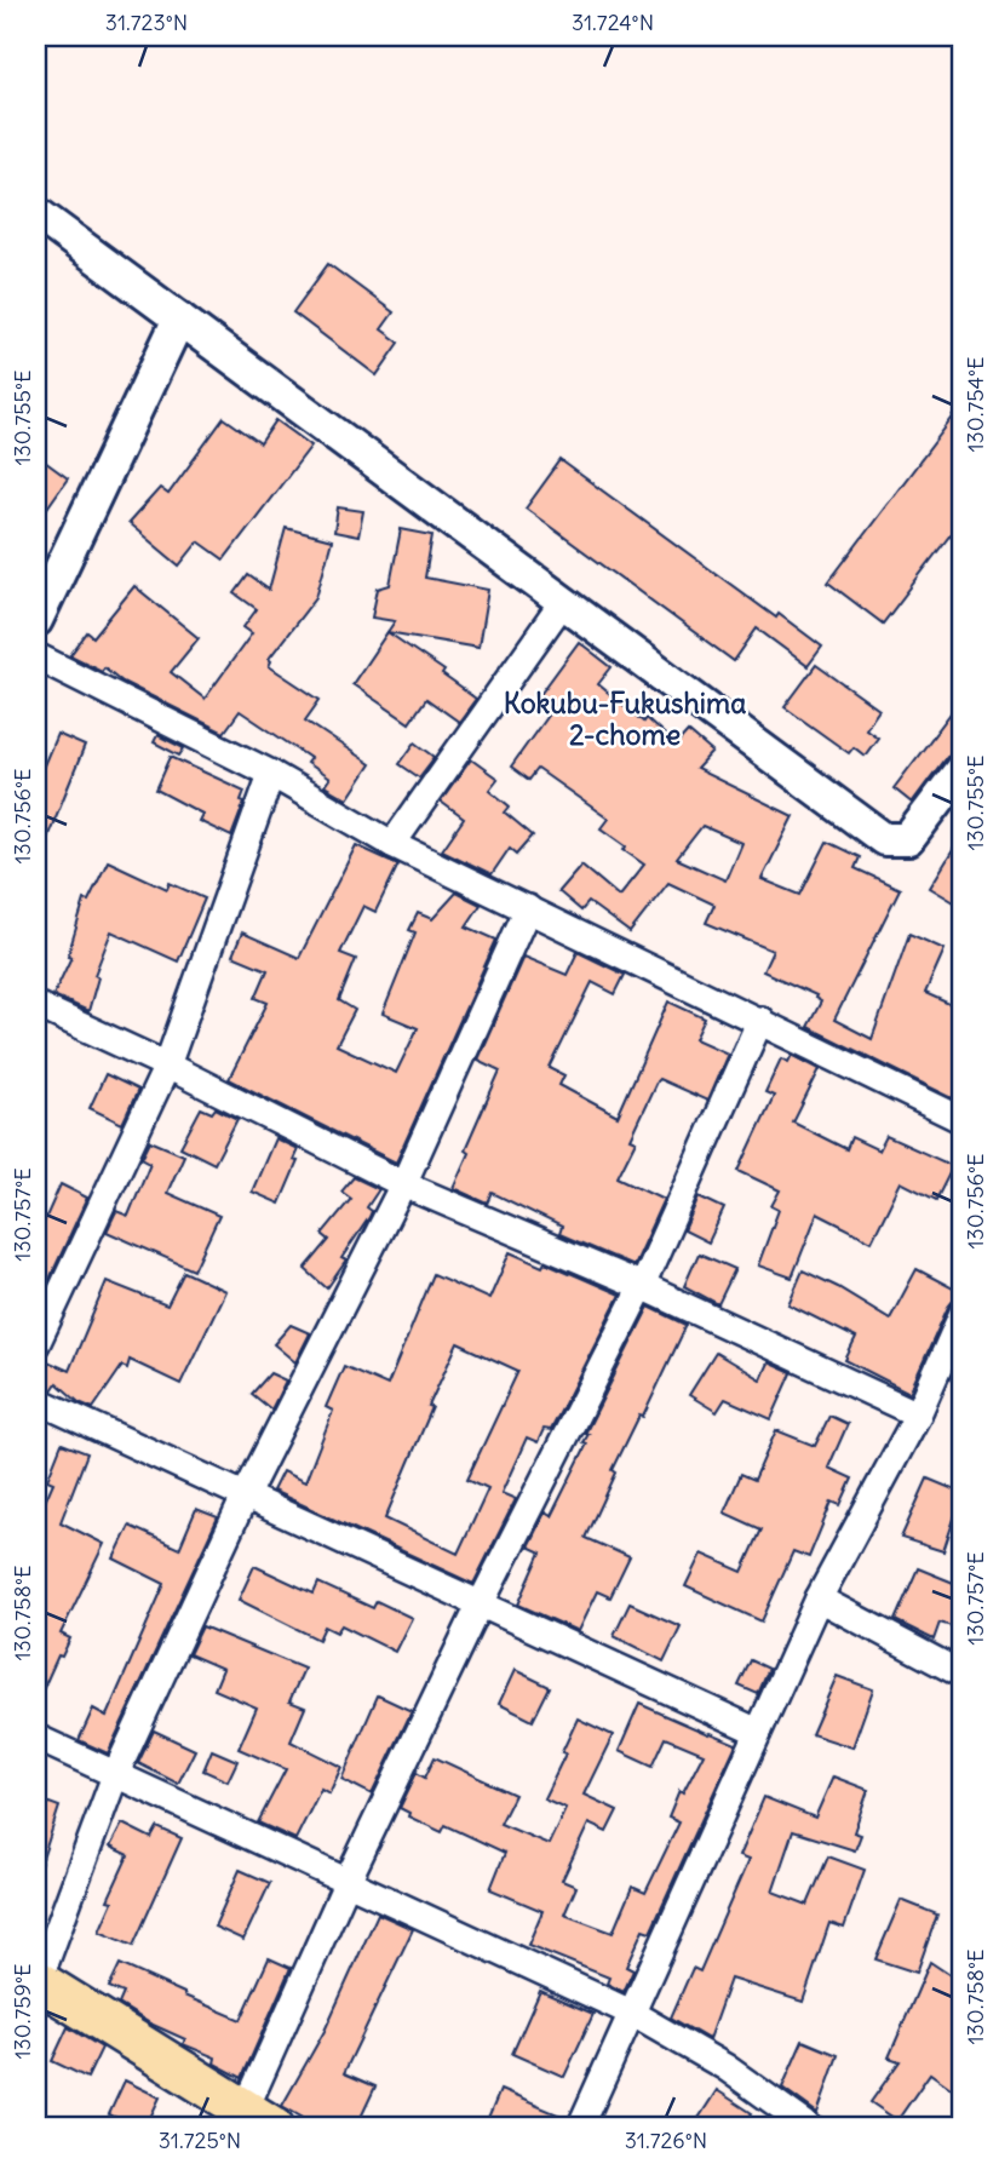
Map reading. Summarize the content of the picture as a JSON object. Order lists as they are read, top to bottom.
{
  "districts": ["Kokubu-Fukushima 2-chome"],
  "coordinates": [
    "31.723°N",
    "31.724°N",
    "130.754°E",
    "130.755°E",
    "130.756°E",
    "130.757°E",
    "130.758°E",
    "130.759°E",
    "31.725°N",
    "31.726°N"
  ]
}
